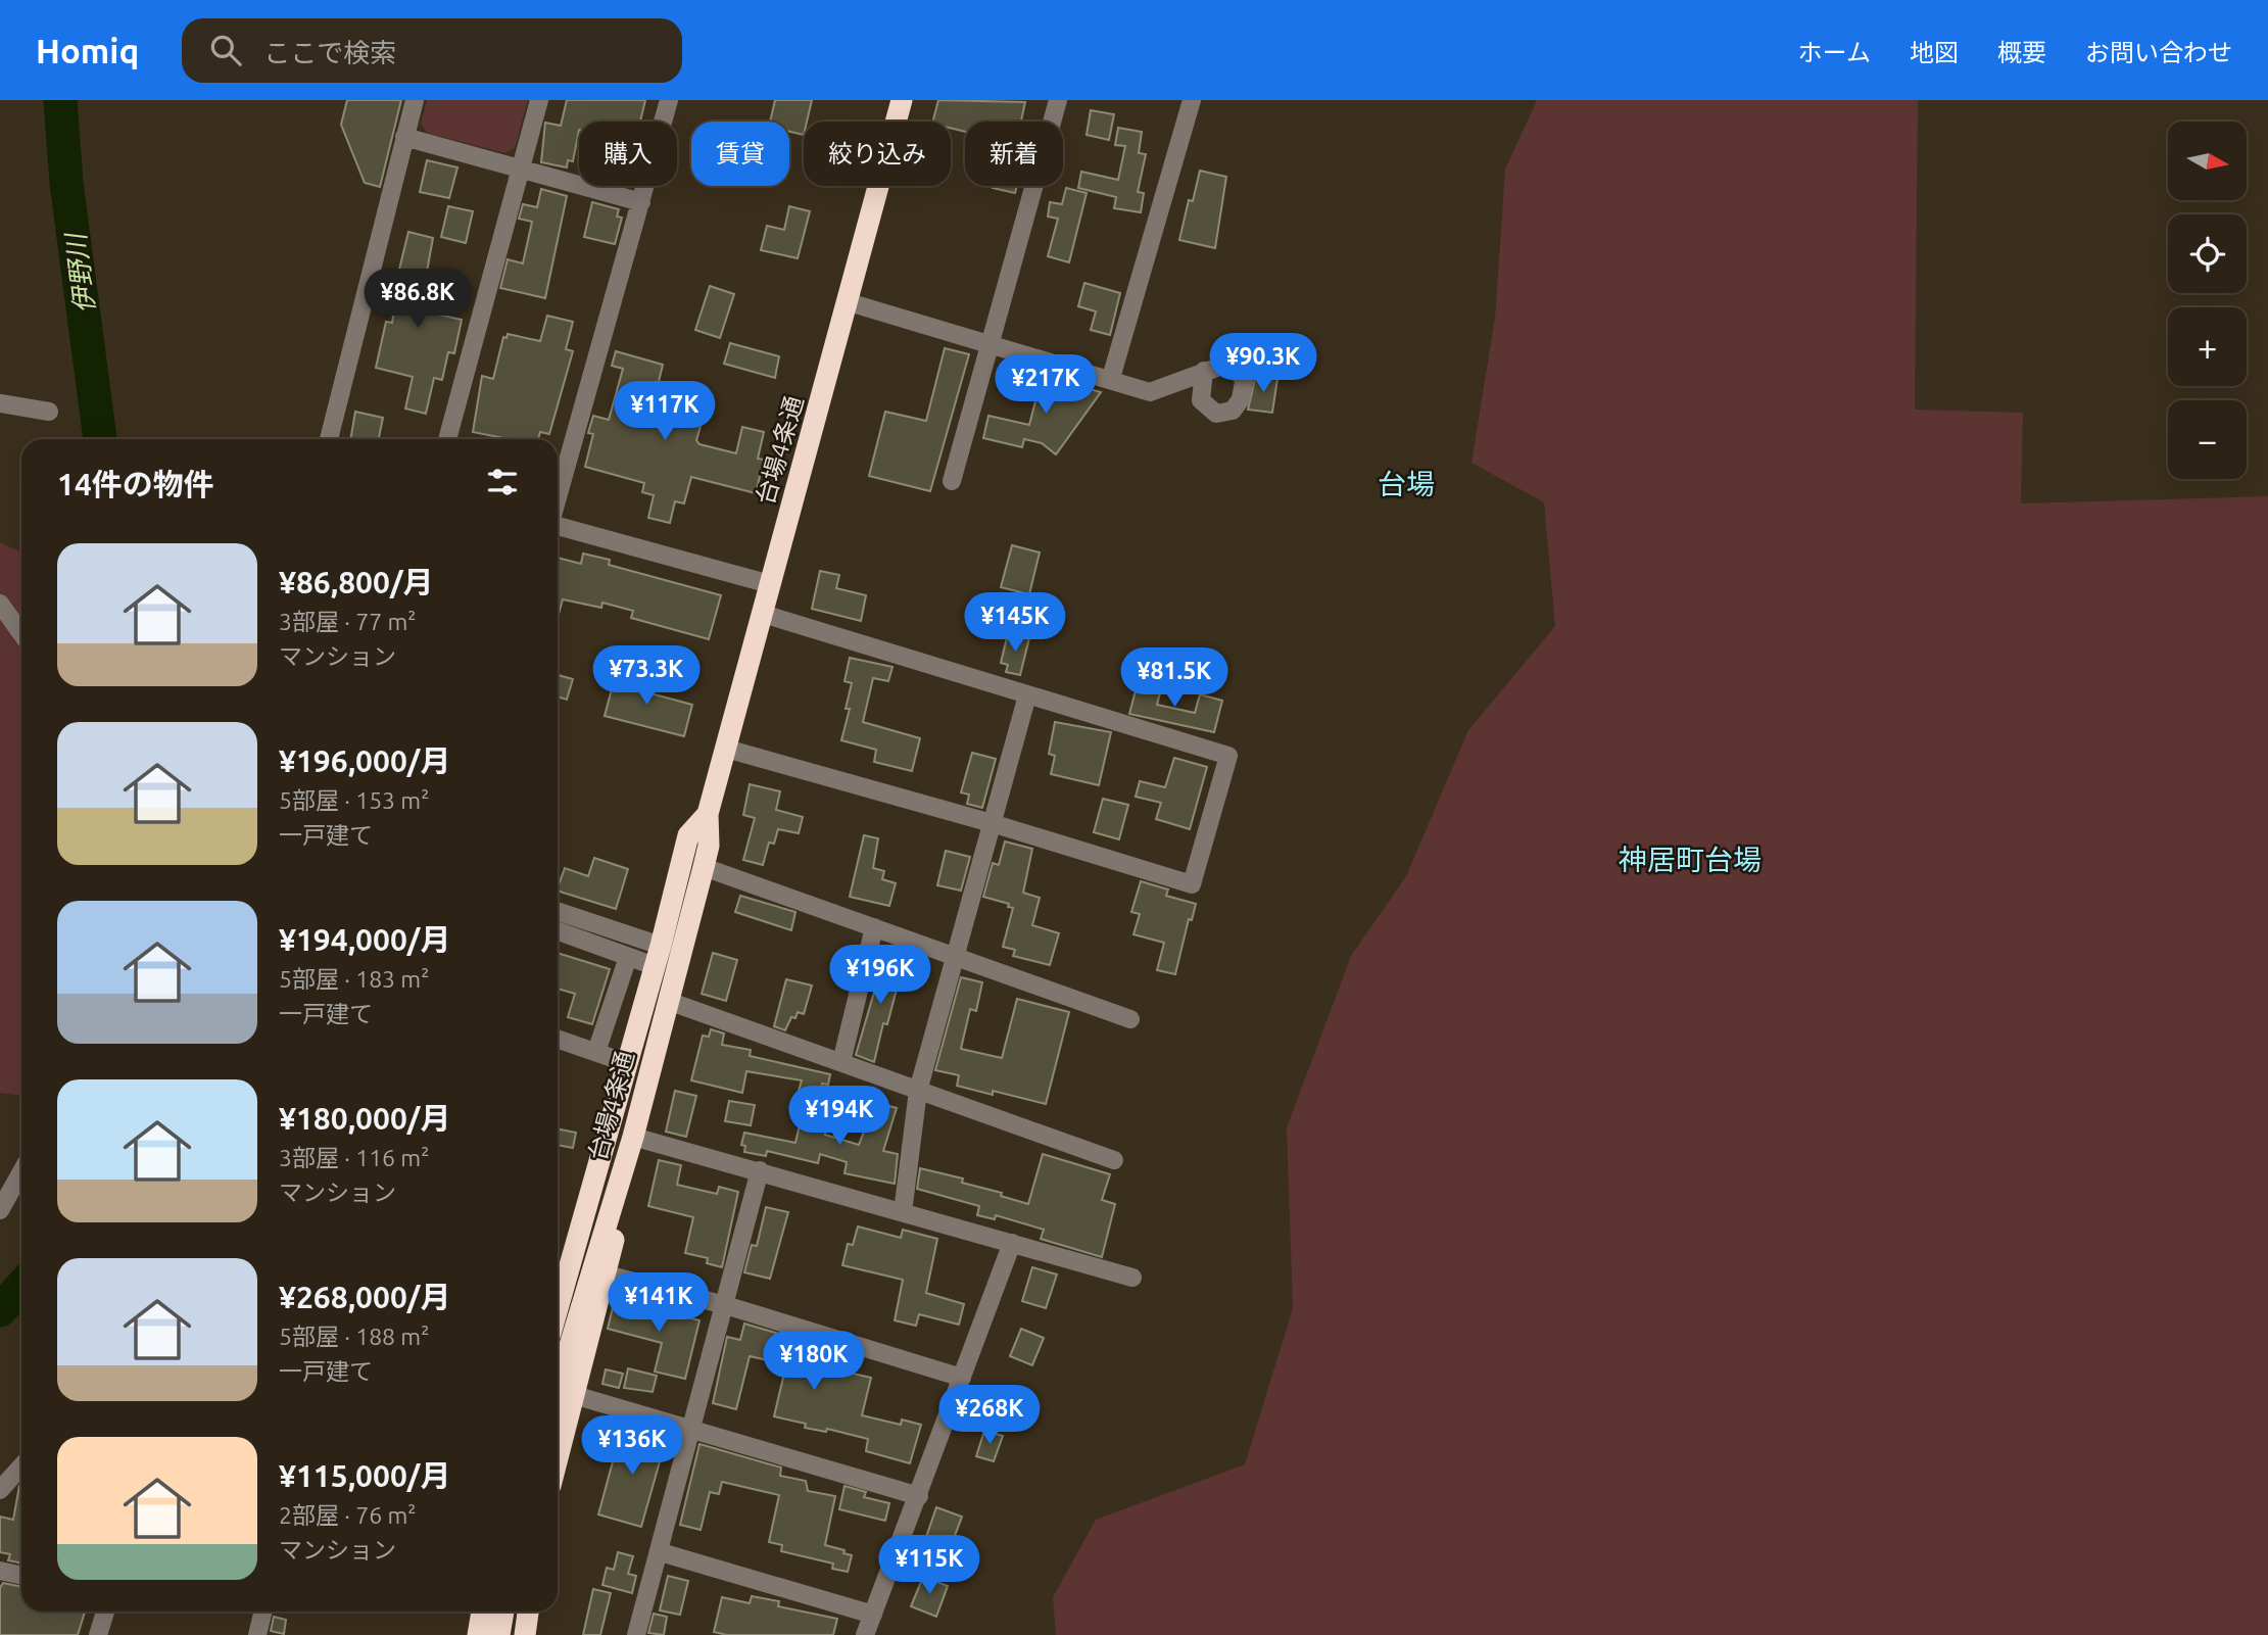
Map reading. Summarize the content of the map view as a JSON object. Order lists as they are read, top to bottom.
{
  "streets": {
    "highway": ["台場4条通"]
  },
  "districts": ["台場", "神居町台場"],
  "water": ["伊野川"],
  "north": "right",
  "page": {
    "header": "Homiq",
    "search": "ここで検索",
    "nav": [
      "ホーム",
      "地図",
      "概要",
      "お問い合わせ"
    ],
    "map_buttons": ["+", "−"],
    "chip": [
      "購入",
      "賃貸",
      "絞り込み",
      "新着"
    ],
    "price": [
      "¥86.8K",
      "¥90.3K",
      "¥217K",
      "¥117K",
      "¥145K",
      "¥73.3K",
      "¥81.5K",
      "¥196K",
      "¥194K",
      "¥141K",
      "¥180K",
      "¥268K",
      "¥136K",
      "¥115K"
    ],
    "heading": "14件の物件",
    "list": [
      {
        "name": "¥86,800/月",
        "note": "3部屋 · 77 m² · マンション"
      },
      {
        "name": "¥196,000/月",
        "note": "5部屋 · 153 m² · 一戸建て"
      },
      {
        "name": "¥194,000/月",
        "note": "5部屋 · 183 m² · 一戸建て"
      },
      {
        "name": "¥180,000/月",
        "note": "3部屋 · 116 m² · マンション"
      },
      {
        "name": "¥268,000/月",
        "note": "5部屋 · 188 m² · 一戸建て"
      },
      {
        "name": "¥115,000/月",
        "note": "2部屋 · 76 m² · マンション"
      }
    ]
  }
}
